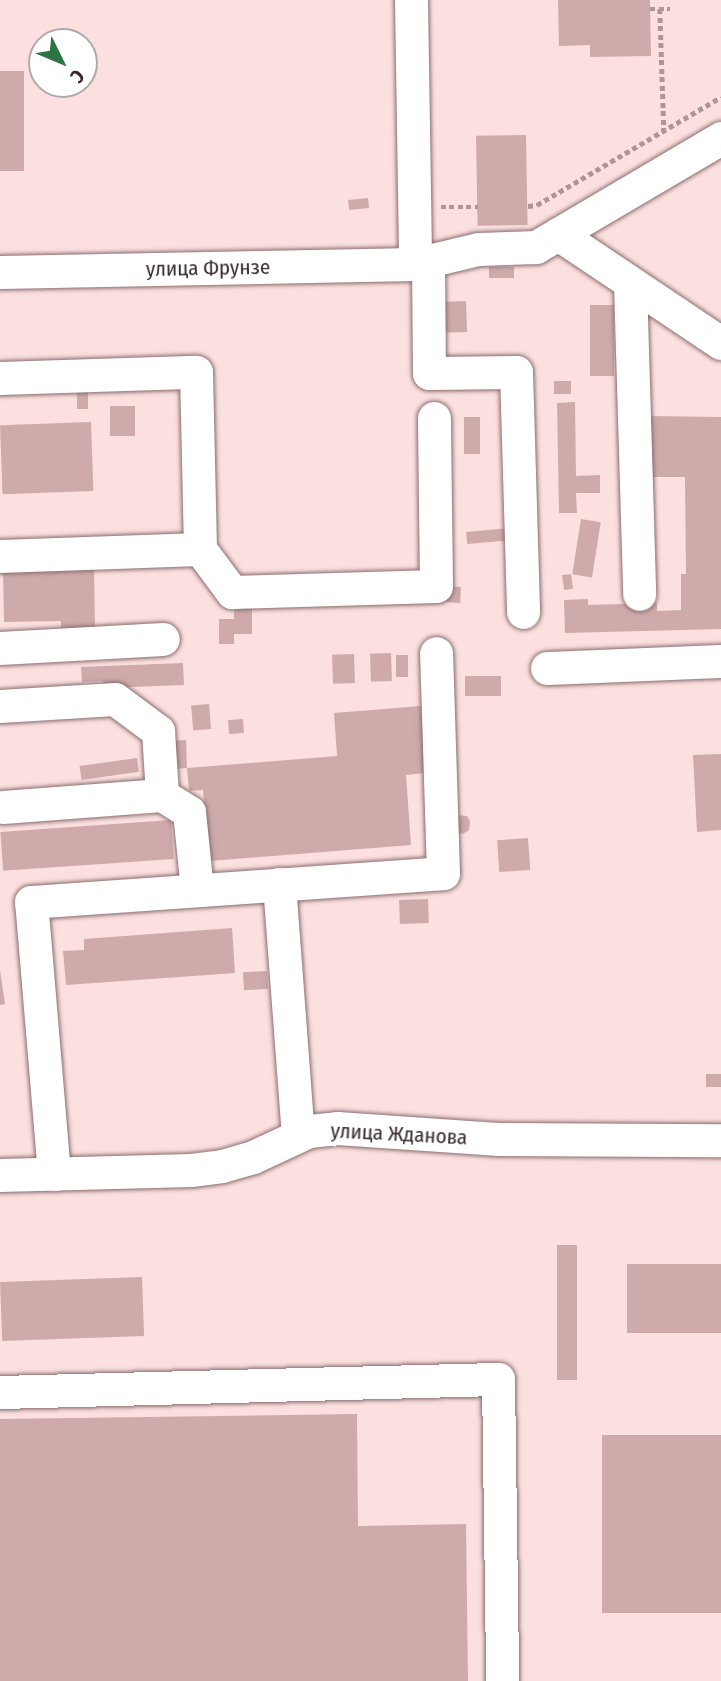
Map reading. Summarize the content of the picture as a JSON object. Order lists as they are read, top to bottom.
{
  "streets": {
    "street": ["улица Фрунзе", "улица Жданова"]
  },
  "north": "bottom right"
}
